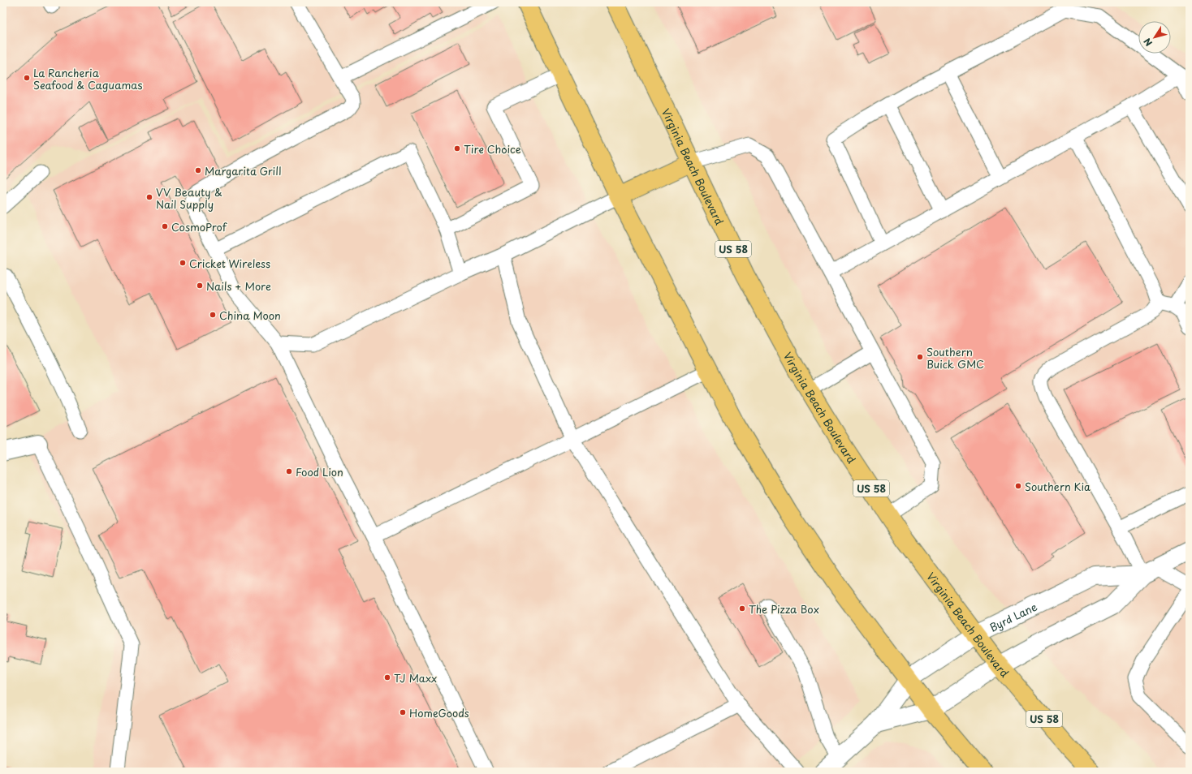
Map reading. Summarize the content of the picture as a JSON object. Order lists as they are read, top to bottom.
{
  "streets": {
    "main road": ["Virginia Beach Boulevard", "US 58"],
    "street": ["Byrd Lane"]
  },
  "crossings": [
    ["Virginia Beach Boulevard", "Byrd Lane"]
  ],
  "places": [
    "La Rancheria Seafood & Caguamas",
    "Tire Choice",
    "Margarita Grill",
    "VV Beauty & Nail Supply",
    "CosmoProf",
    "Cricket Wireless",
    "Nails + More",
    "China Moon",
    "Southern Buick GMC",
    "Food Lion",
    "Southern Kia",
    "The Pizza Box",
    "TJ Maxx",
    "HomeGoods"
  ],
  "north": "bottom left"
}
